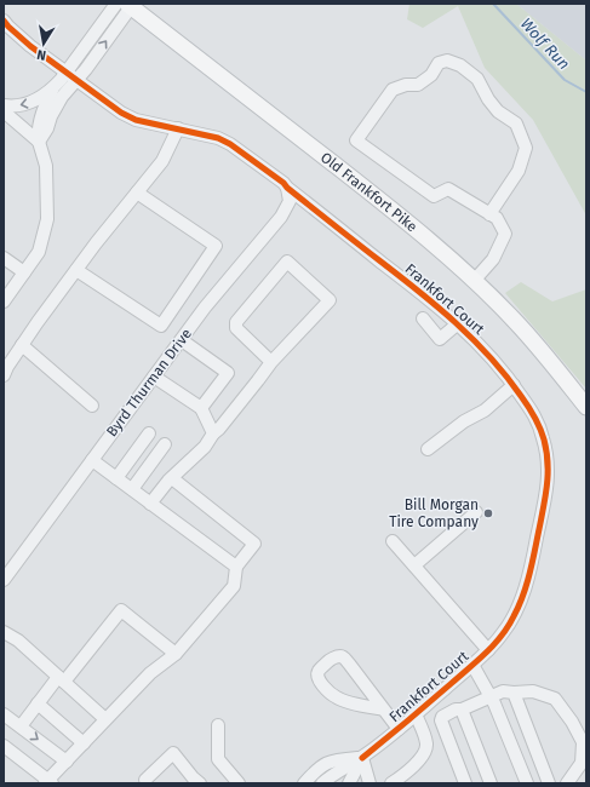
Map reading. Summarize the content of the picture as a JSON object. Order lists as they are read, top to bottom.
{
  "streets": {
    "main road": ["Old Frankfort Pike"],
    "street": ["Frankfort Court", "Byrd Thurman Drive"]
  },
  "crossings": [
    ["Frankfort Court", "Byrd Thurman Drive"]
  ],
  "water": ["Wolf Run"],
  "places": ["Bill Morgan Tire Company"],
  "north": "bottom"
}
